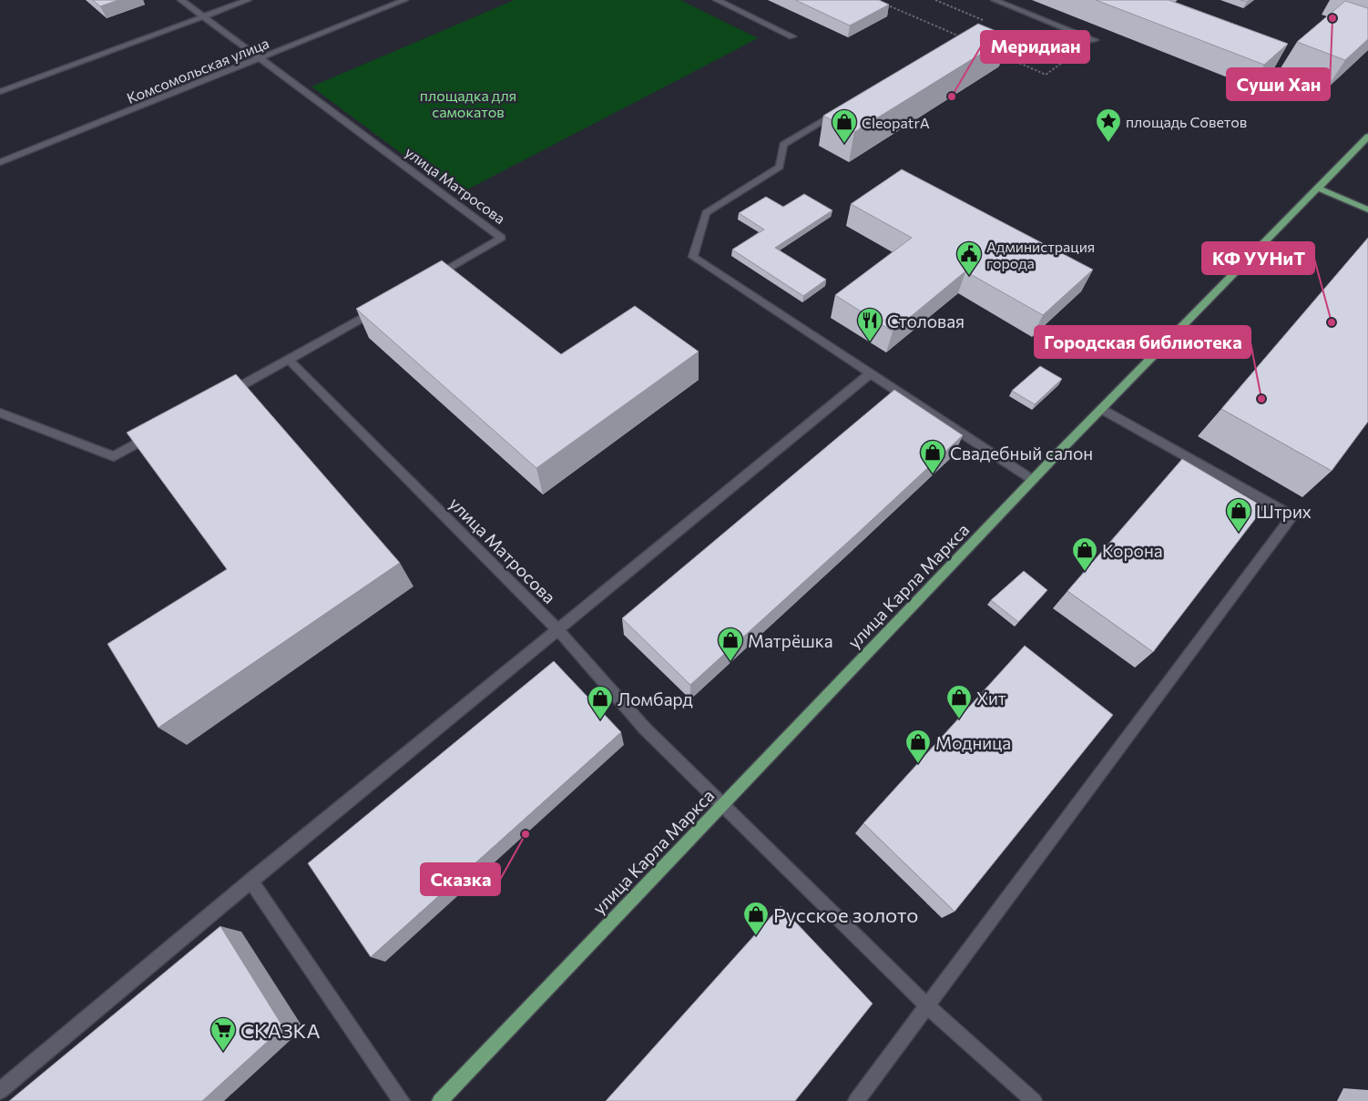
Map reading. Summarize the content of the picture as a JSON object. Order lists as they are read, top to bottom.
{
  "streets": {
    "main road": ["улица Карла Маркса"],
    "street": ["Комсомольская улица", "улица Матросова"]
  },
  "crossings": [
    ["Комсомольская улица", "улица Матросова"],
    ["улица Матросова", "улица Карла Маркса"]
  ],
  "parks": ["площадка для самокатов"],
  "places": {
    "other": [
      "Суши Хан",
      "Меридиан",
      "КФ УУНиТ",
      "Городская библиотека",
      "Сказка"
    ],
    "place": ["площадь Советов"],
    "shop": [
      "CleopatrA",
      "Свадебный салон",
      "Штрих",
      "Корона",
      "Матрёшка",
      "Хит",
      "Ломбард",
      "Модница",
      "Русское золото"
    ],
    "public building": ["Администрация города"],
    "restaurant": ["Столовая"],
    "supermarket": ["СКАЗКА"]
  }
}
